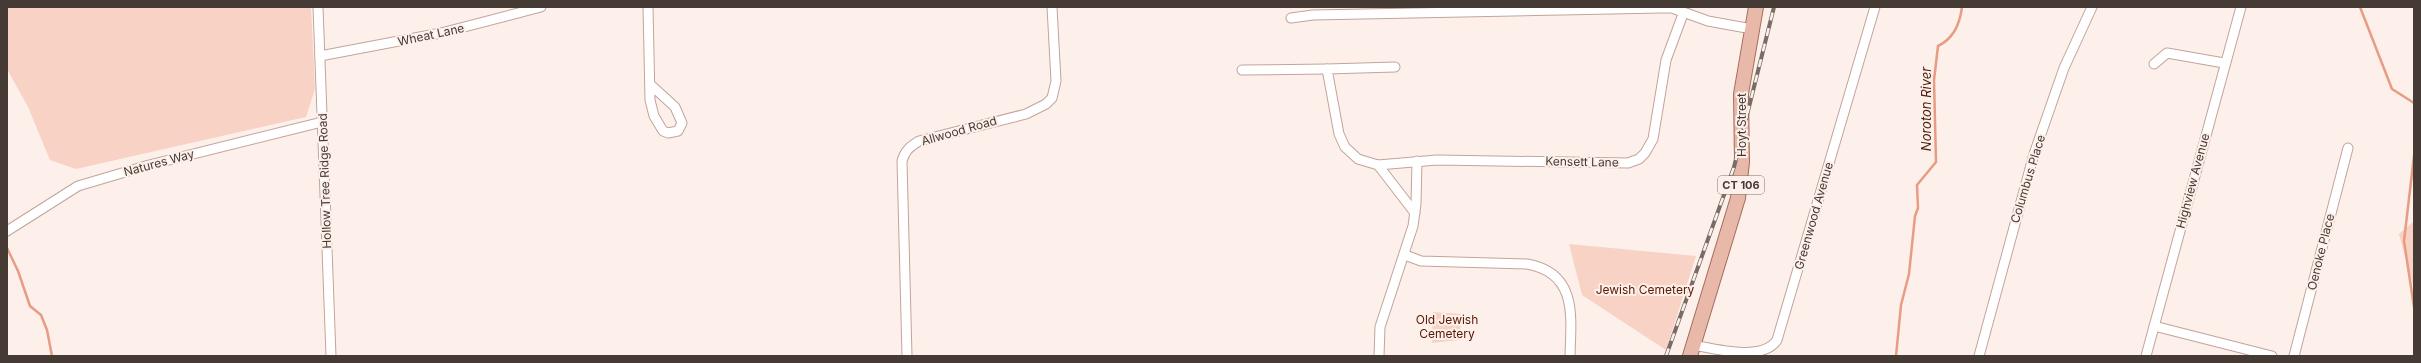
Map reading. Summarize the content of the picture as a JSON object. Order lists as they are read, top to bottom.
{
  "streets": {
    "main road": ["Hoyt Street", "CT 106"],
    "street": [
      "Wheat Lane",
      "Allwood Road",
      "Kensett Lane",
      "Natures Way",
      "Columbus Place",
      "Hollow Tree Ridge Road",
      "Highview Avenue",
      "Greenwood Avenue",
      "Oenoke Place"
    ]
  },
  "crossings": [
    ["Wheat Lane", "Hollow Tree Ridge Road"],
    ["Hoyt Street", "Greenwood Avenue"],
    ["Natures Way", "Hollow Tree Ridge Road"]
  ],
  "water": ["Noroton River"],
  "parks": ["Jewish Cemetery", "Old Jewish Cemetery"]
}
